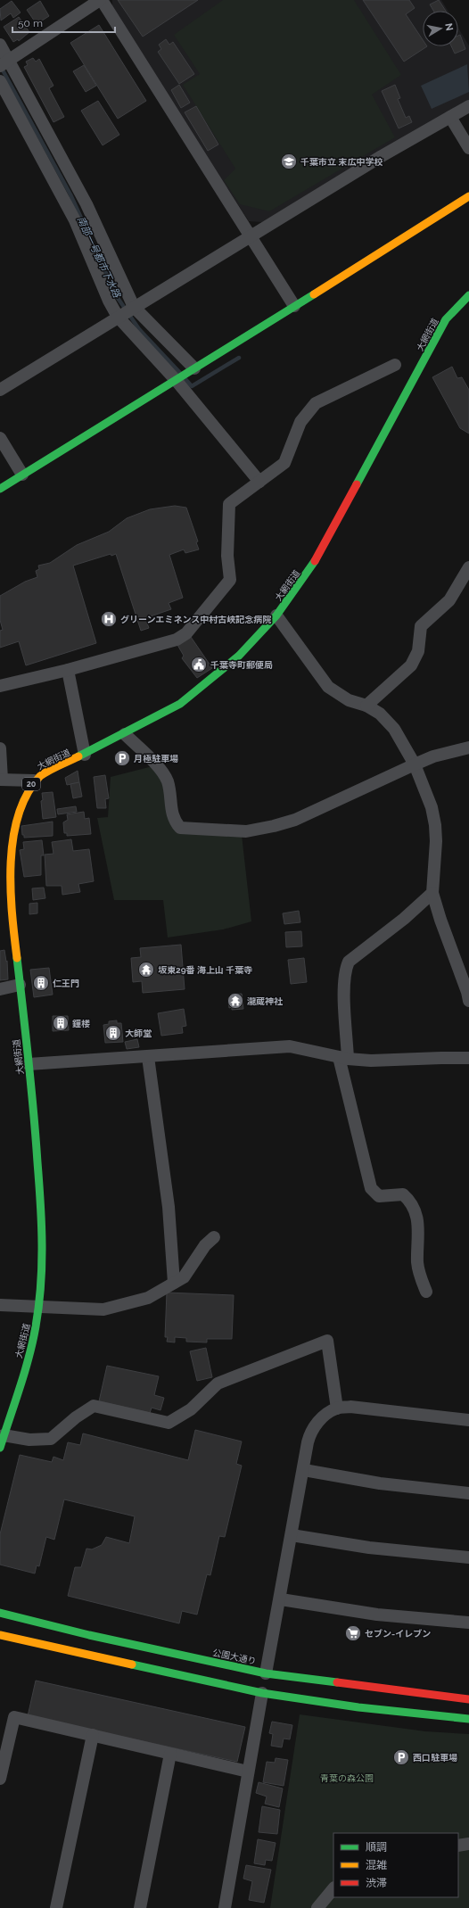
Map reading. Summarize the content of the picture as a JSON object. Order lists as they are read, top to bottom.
{
  "streets": {
    "street": ["大網街道", "20", "公園大通り"]
  },
  "water": ["南部一号都市下水路"],
  "parks": ["青葉の森公園"],
  "places": {
    "school or university": ["千葉市立 末広中学校"],
    "hospital": ["グリーンエミネンス中村古峡記念病院"],
    "public building": ["千葉寺町郵便局"],
    "parking": ["月極駐車場", "西口駐車場"],
    "temple": ["坂東29番 海上山 千葉寺", "瀧蔵神社"],
    "building": ["仁王門", "鐘楼", "大師堂"],
    "supermarket": ["セブン-イレブン"]
  },
  "legend": ["順調", "混雑", "渋滞"],
  "scale_bar": "50 m",
  "north": "right"
}
